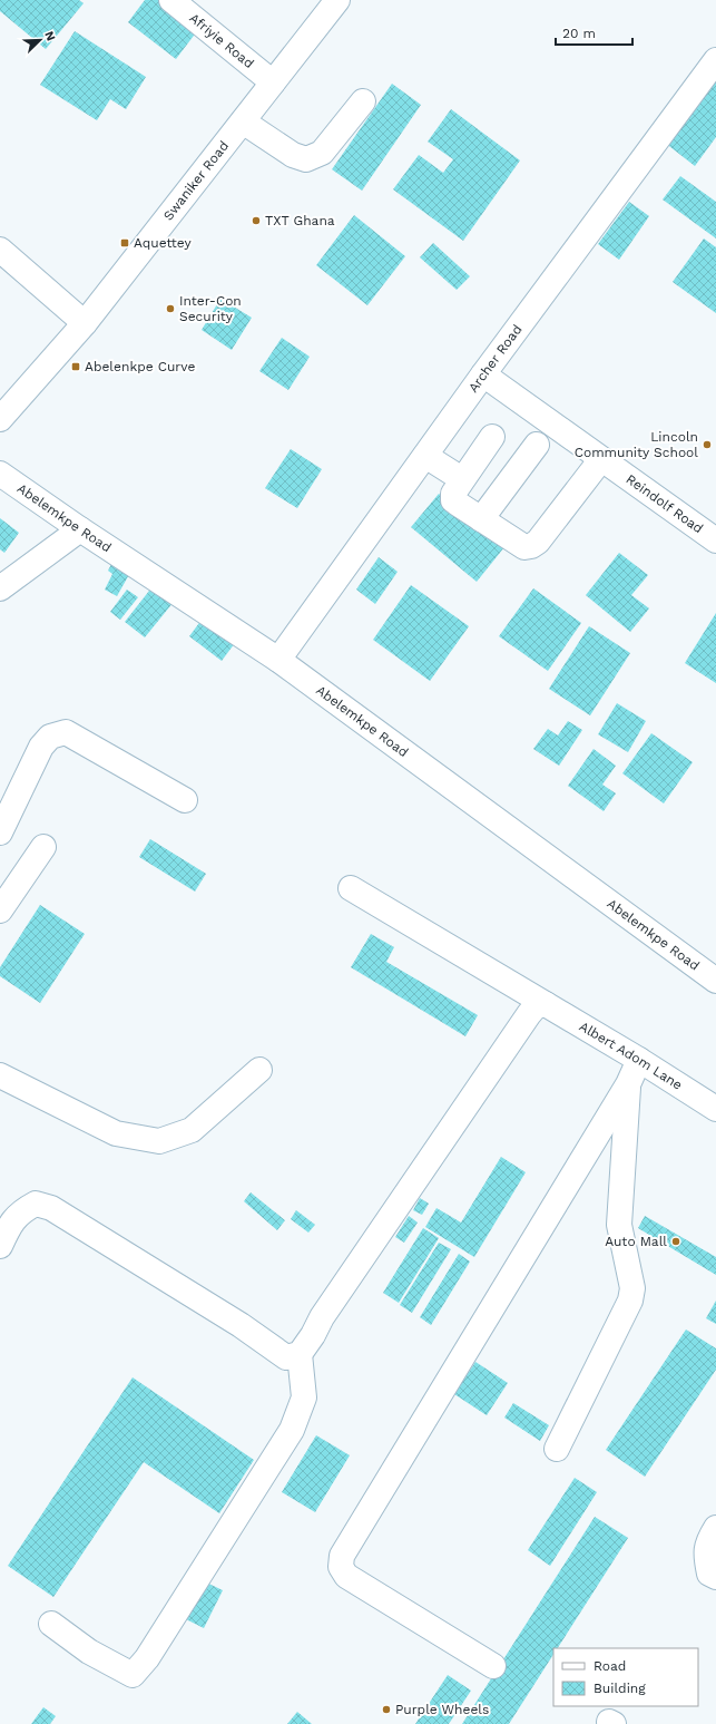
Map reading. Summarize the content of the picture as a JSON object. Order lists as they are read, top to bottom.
{
  "streets": {
    "street": [
      "Afriyie Road",
      "Swaniker Road",
      "Archer Road",
      "Reindolf Road",
      "Abelemkpe Road",
      "Albert Adom Lane"
    ]
  },
  "crossings": [
    ["Afriyie Road", "Swaniker Road"],
    ["Archer Road", "Reindolf Road"],
    ["Archer Road", "Abelemkpe Road"]
  ],
  "places": {
    "other": [
      "TXT Ghana",
      "Inter-Con Security",
      "Lincoln Community School",
      "Auto Mall",
      "Purple Wheels"
    ],
    "transit": ["Aquettey", "Abelenkpe Curve"]
  },
  "legend": ["Road", "Building"],
  "scale_bar": "20 m",
  "north": "top right"
}
